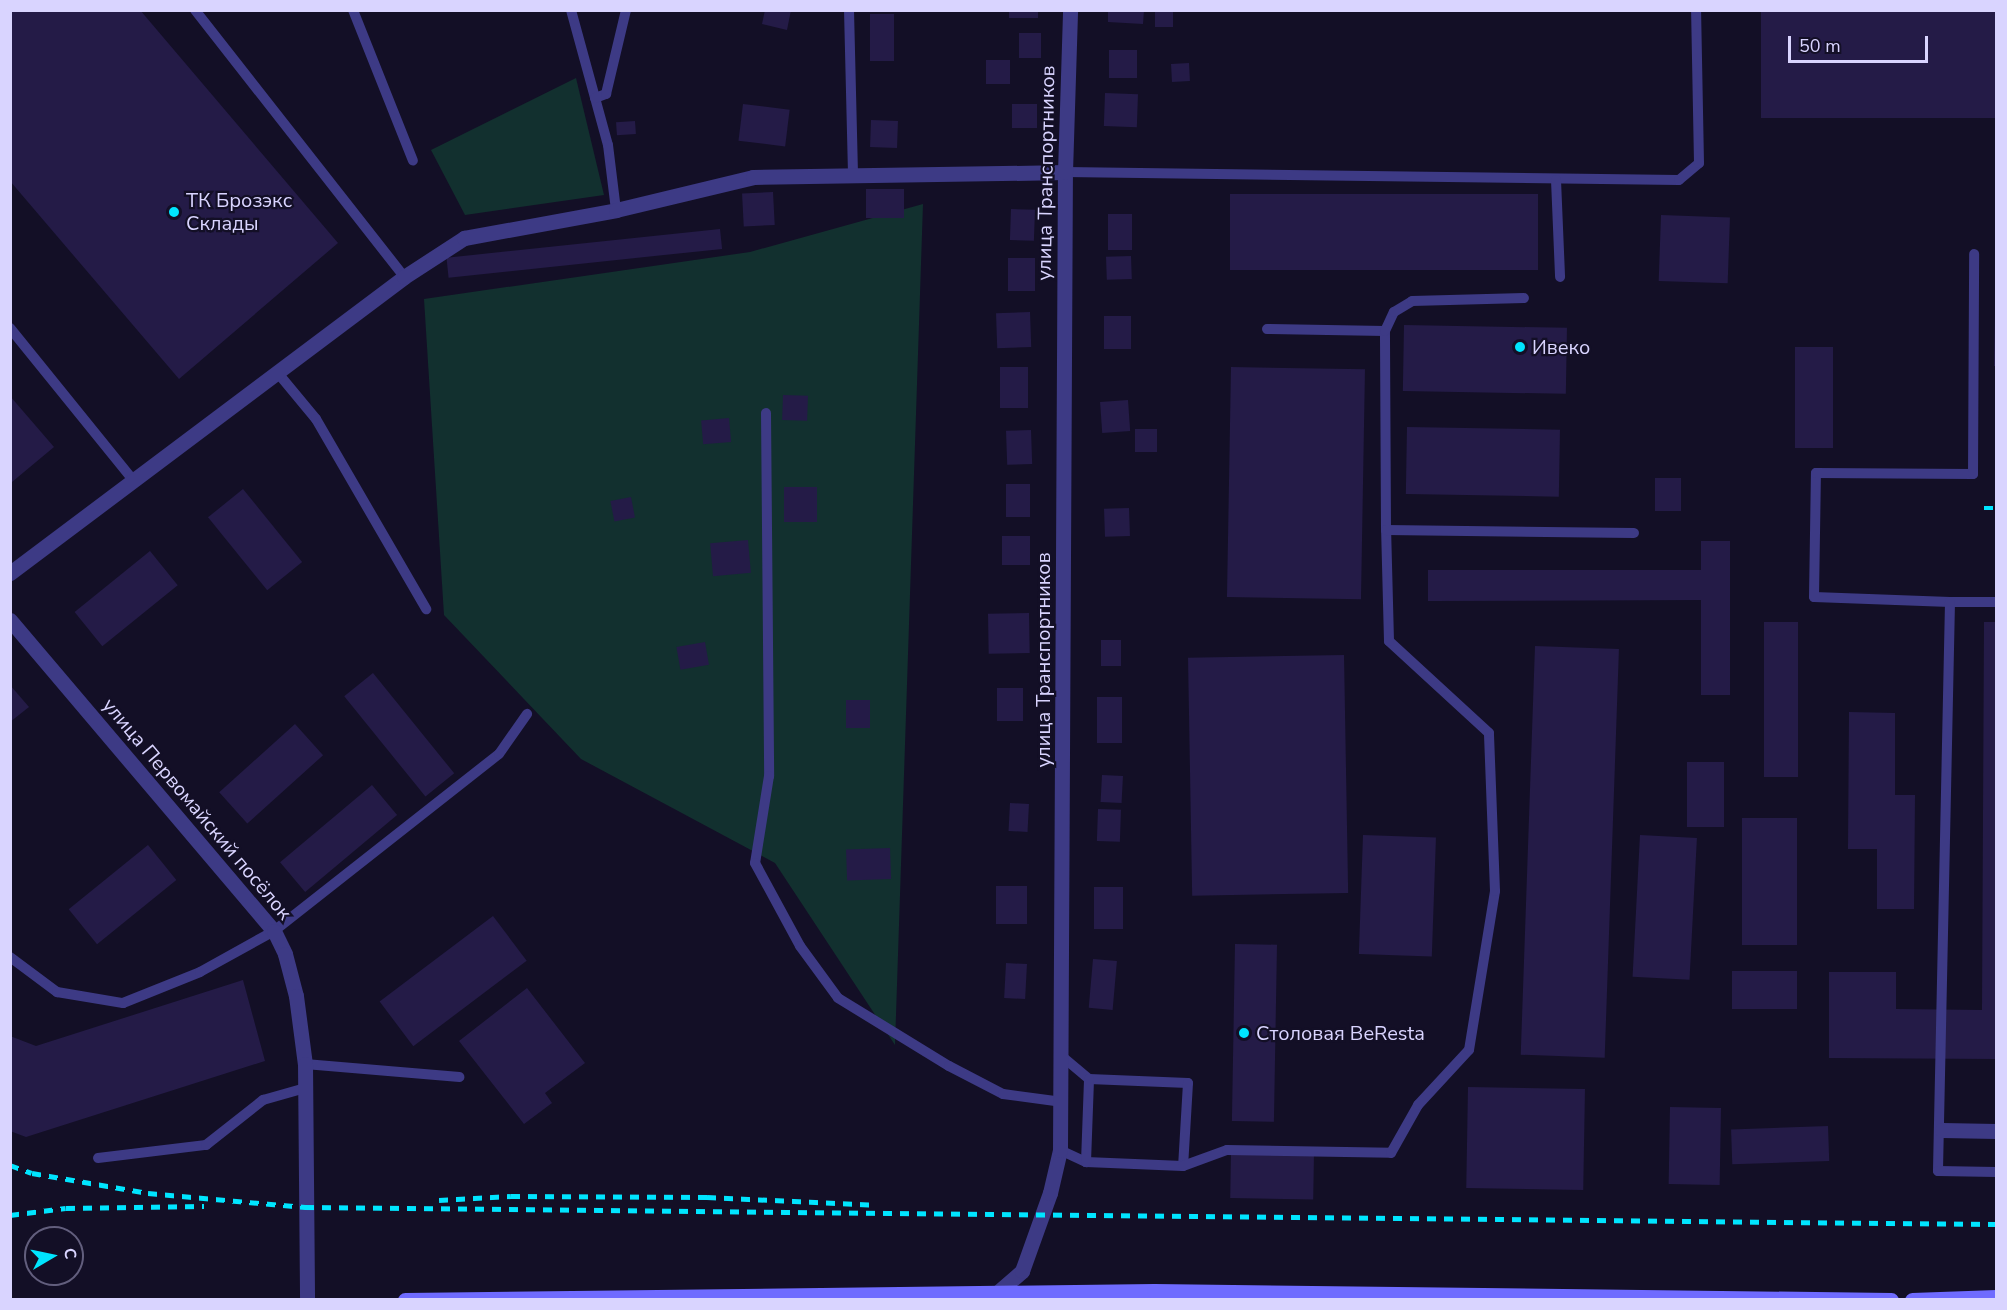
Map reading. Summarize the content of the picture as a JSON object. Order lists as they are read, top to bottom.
{
  "streets": {
    "street": ["улица Транспортников", "улица Первомайский посёлок"]
  },
  "places": ["ТК Брозэкс Склады", "Ивеко", "Столовая BeResta"],
  "scale_bar": "50 m",
  "north": "right"
}
